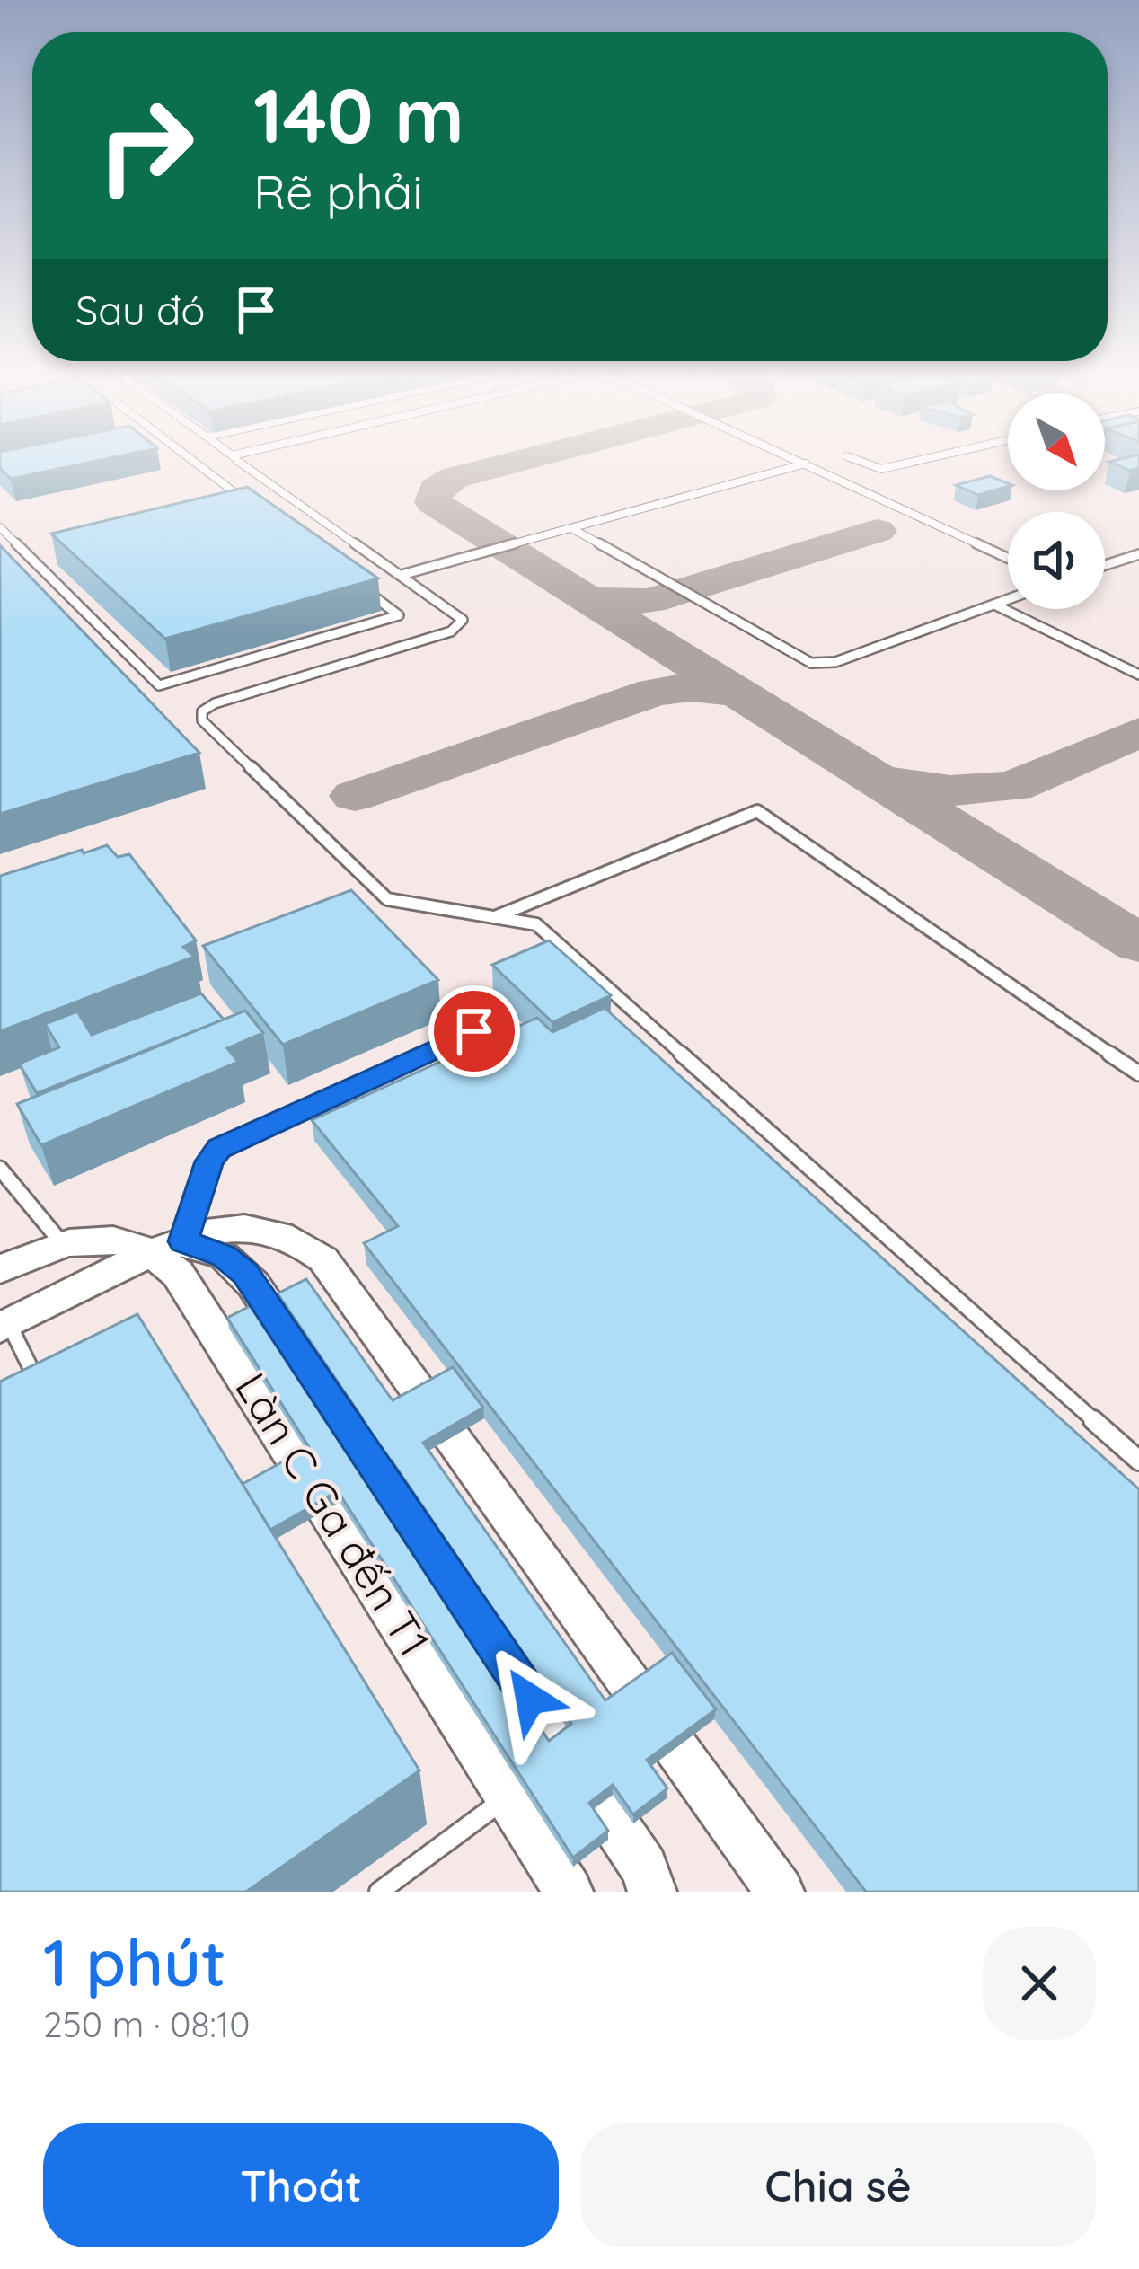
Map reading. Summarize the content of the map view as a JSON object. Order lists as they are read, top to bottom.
{
  "streets": {
    "street": ["Làn C Ga đến T1"]
  },
  "north": "bottom right",
  "page": {
    "turn": ["140 m", "Rẽ phải"],
    "then": "Sau đó",
    "heading": ["1 phút", "250 m · 08:10"],
    "buttons": ["Thoát", "Chia sẻ"]
  }
}
